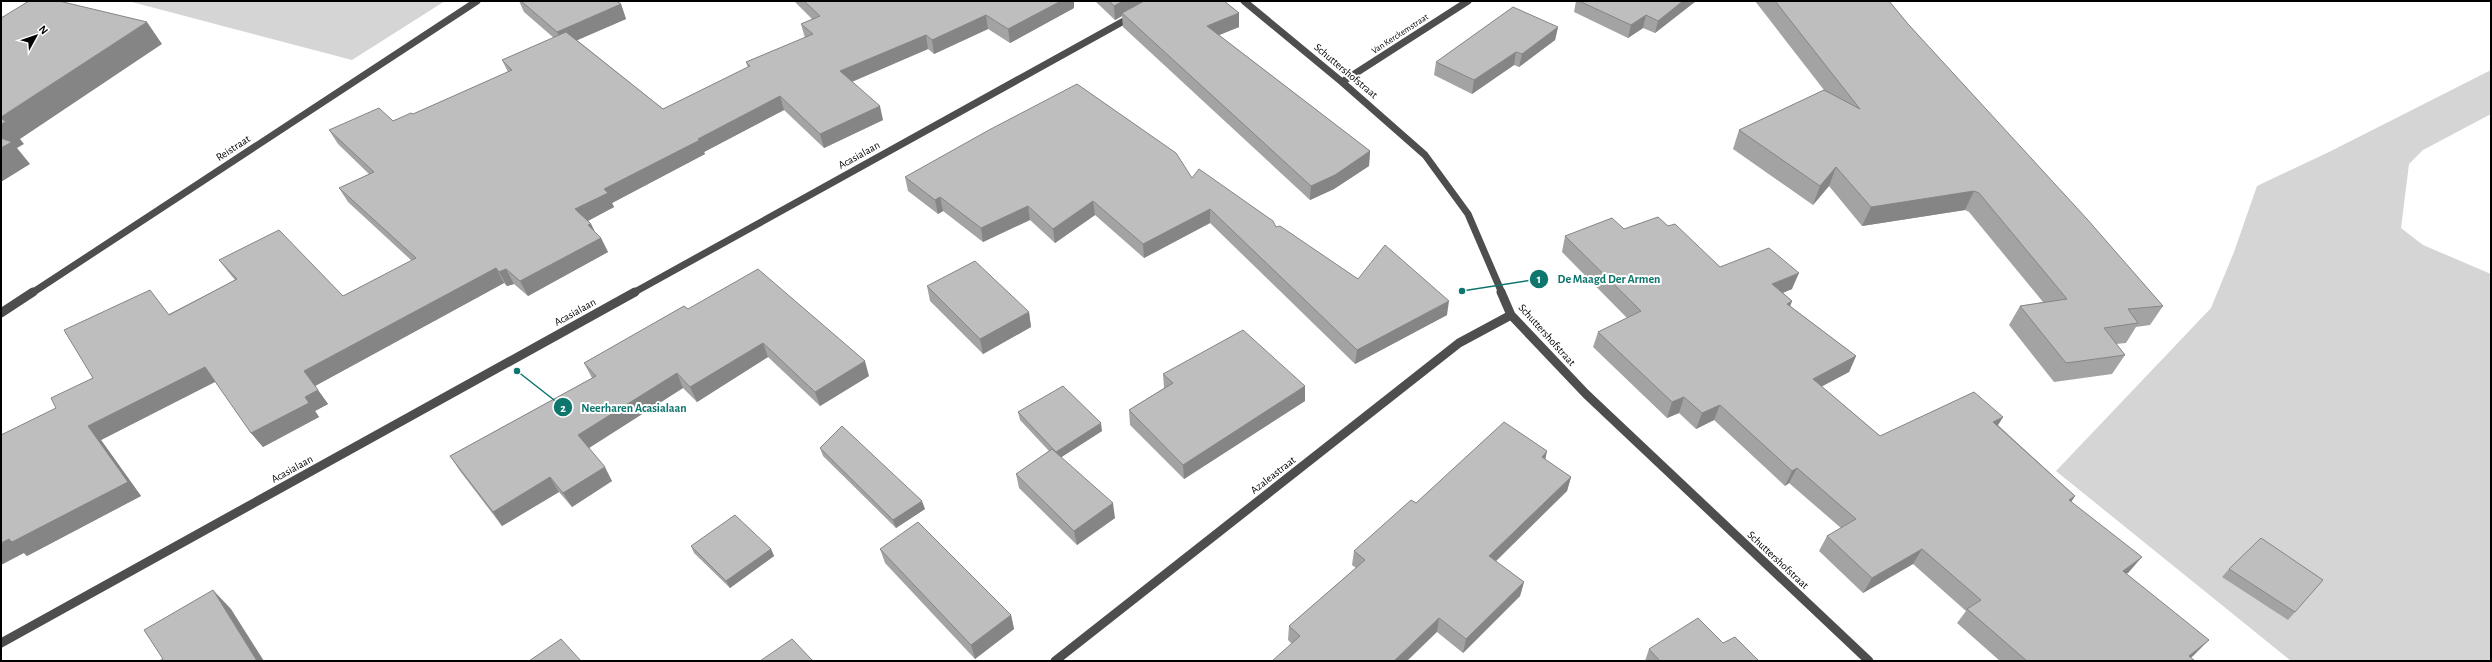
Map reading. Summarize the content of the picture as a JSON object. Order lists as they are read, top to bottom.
{
  "streets": {
    "street": [
      "Van Kerckemstraat",
      "Schuttershofstraat",
      "Reistraat",
      "Acasialaan",
      "Azaleastraat"
    ]
  },
  "crossings": [
    ["Van Kerckemstraat", "Schuttershofstraat"],
    ["Schuttershofstraat", "Azaleastraat"]
  ],
  "places": ["De Maagd Der Armen", "Neerharen Acasialaan"],
  "north": "top right"
}
